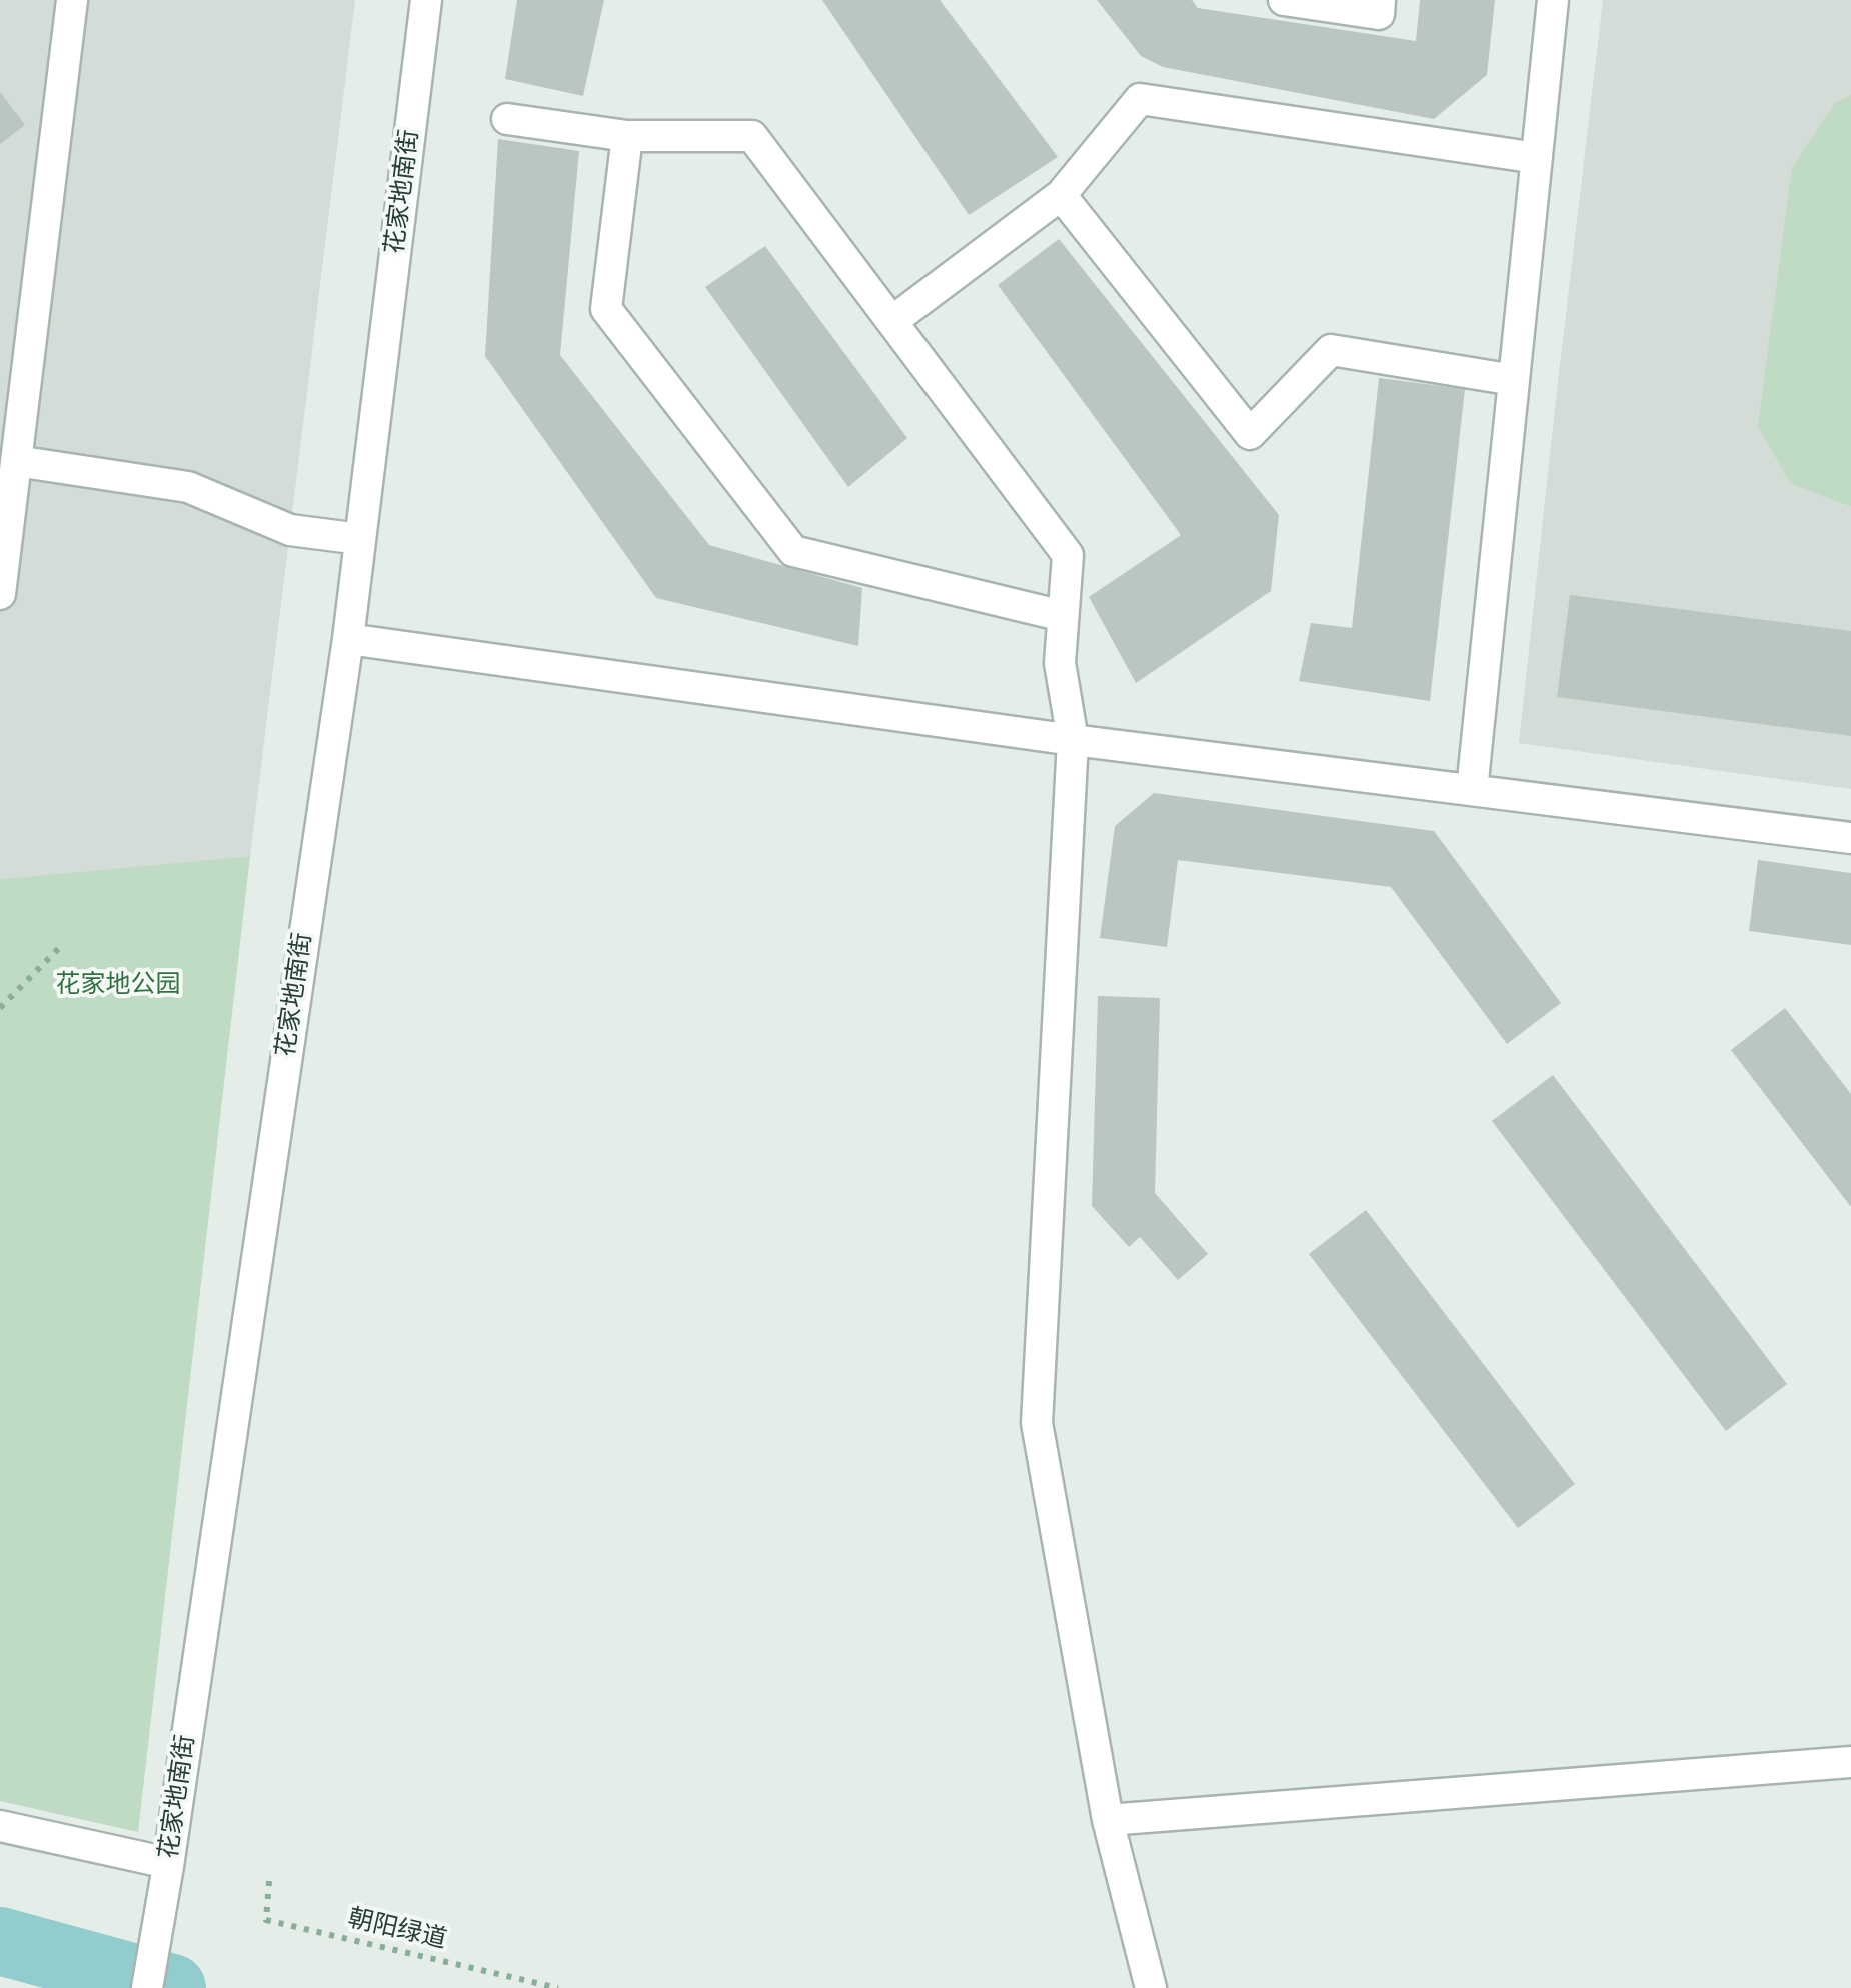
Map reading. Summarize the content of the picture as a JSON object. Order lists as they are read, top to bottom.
{
  "streets": {
    "street": ["花家地南街"],
    "path": ["朝阳绿道"]
  },
  "parks": ["花家地公园"]
}
